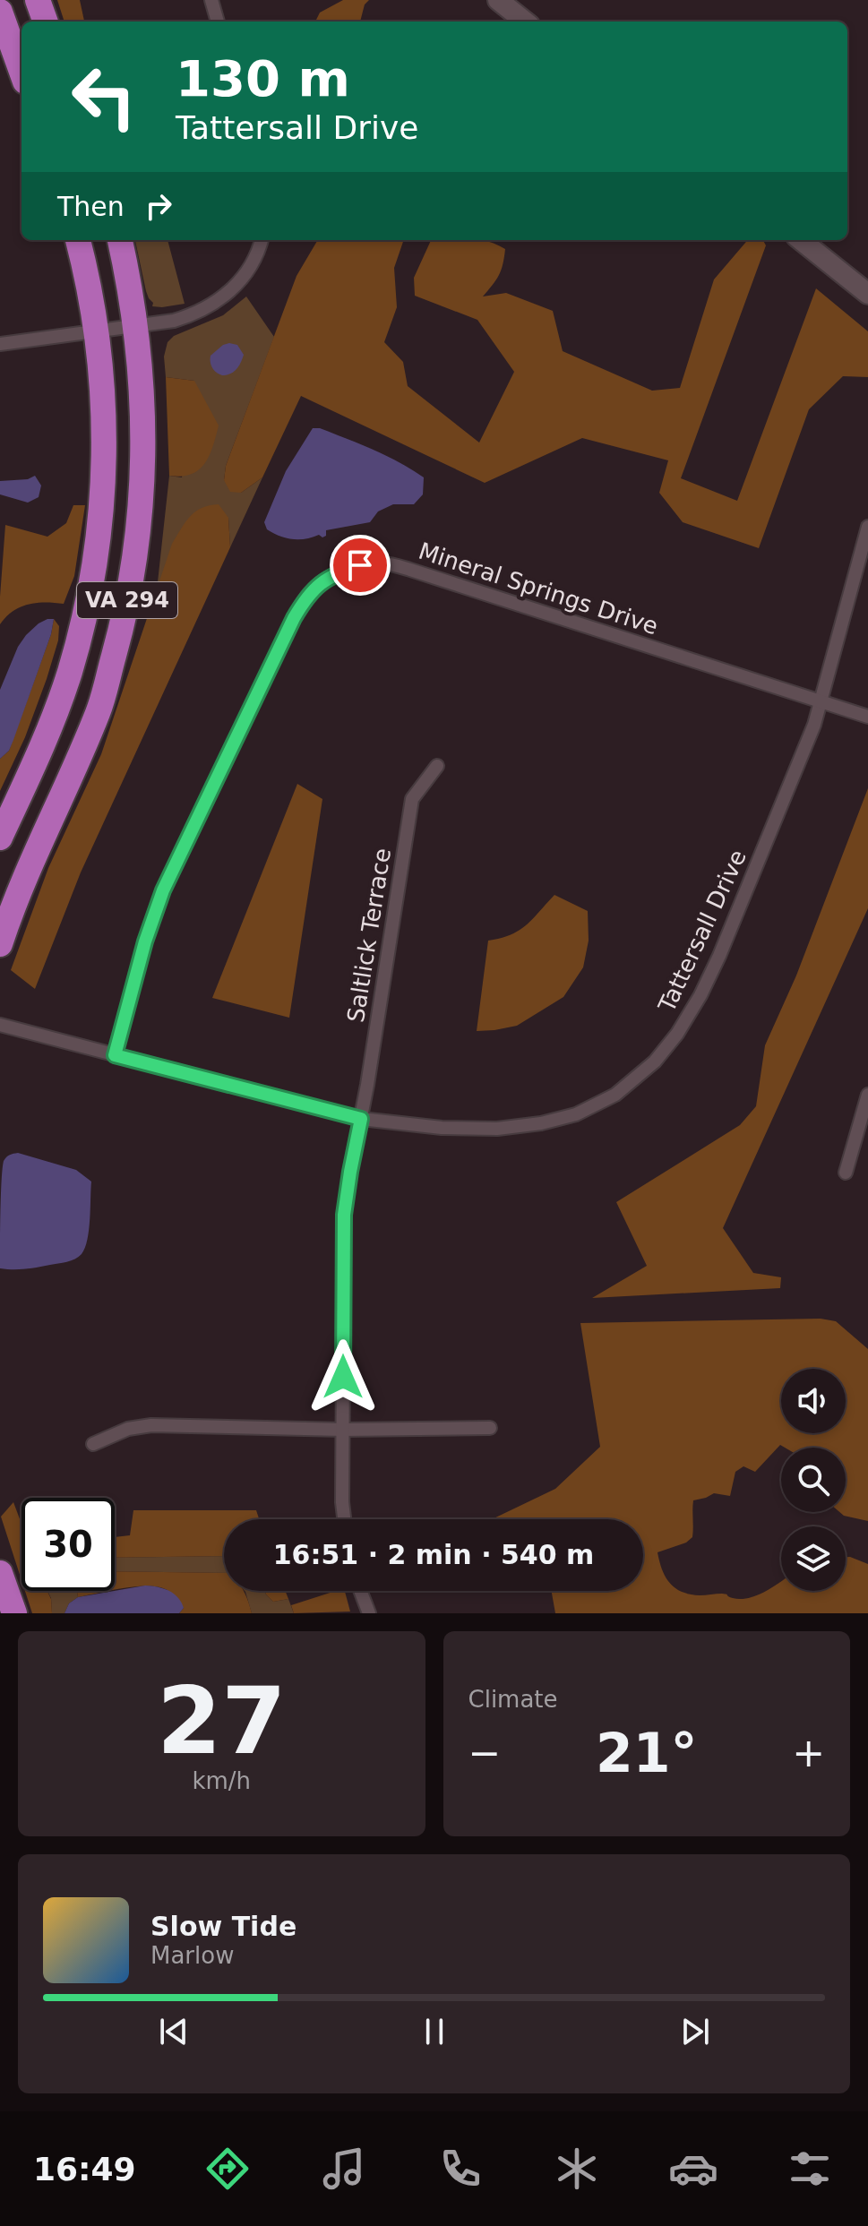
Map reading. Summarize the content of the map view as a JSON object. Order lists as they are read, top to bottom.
{
  "streets": {
    "highway": ["VA 294"],
    "street": ["Mineral Springs Drive", "Tattersall Drive", "Saltlick Terrace"]
  },
  "crossings": [
    ["Mineral Springs Drive", "Tattersall Drive"],
    ["Tattersall Drive", "Saltlick Terrace"]
  ],
  "page": {
    "turn": ["130 m", "Tattersall Drive"],
    "then": "Then",
    "limit": "30",
    "trip": "16:51 · 2 min · 540 m",
    "tile": [
      ["27", "km/h"],
      "Climate"
    ],
    "heat": ["−", "21°", "+"],
    "song": ["Slow Tide", "Marlow"],
    "tabs": "16:49"
  }
}
